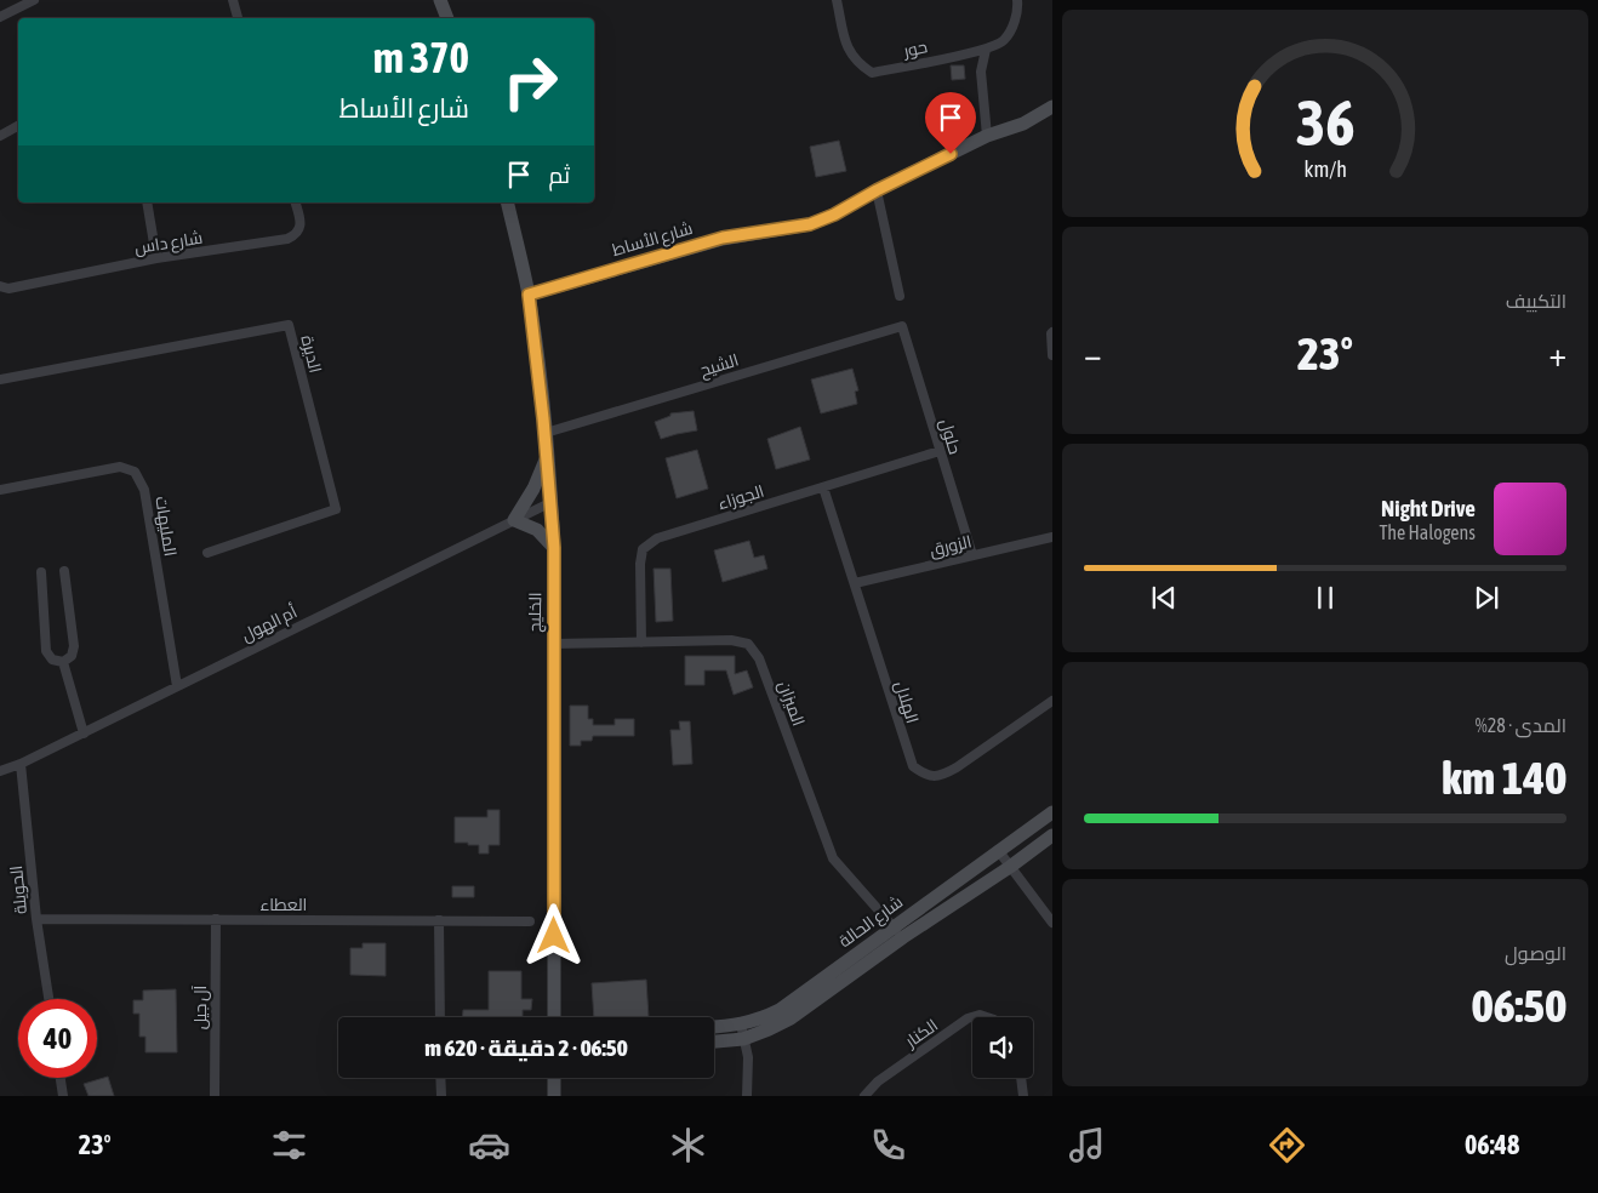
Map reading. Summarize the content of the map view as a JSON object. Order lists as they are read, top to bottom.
{
  "streets": {
    "street": [
      "حور",
      "شارع الأساط",
      "شارع داس",
      "الديرة",
      "الشيح",
      "حلول",
      "الجوزاء",
      "المليهات",
      "الزورق",
      "الخليج",
      "أم الهول",
      "الهلال",
      "الميزان",
      "الحويلة",
      "العطاء",
      "شارع الحالة",
      "آل جيل",
      "الكنار"
    ]
  },
  "crossings": [
    ["شارع الأساط", "الخليج"],
    ["الشيح", "حلول"],
    ["الشيح", "الخليج"],
    ["حلول", "الجوزاء"],
    ["حلول", "الزورق"],
    ["الجوزاء", "الهلال"],
    ["الجوزاء", "الميزان"],
    ["المليهات", "أم الهول"],
    ["الزورق", "الهلال"],
    ["الخليج", "أم الهول"],
    ["الخليج", "الميزان"],
    ["أم الهول", "الحويلة"],
    ["الميزان", "شارع الحالة"],
    ["الحويلة", "العطاء"],
    ["العطاء", "آل جيل"]
  ],
  "page": {
    "turn": ["370 m", "شارع الأساط"],
    "then": "ثم",
    "tile": [
      "التكييف",
      ["المدى · 28%", "140 km"],
      ["الوصول", "06:50"]
    ],
    "heat": ["−", "23°", "+"],
    "song": ["Night Drive", "The Halogens"],
    "limit": "40",
    "trip": "06:50 · 2 دقيقة · 620 m",
    "tabs": ["06:48", "23°"],
    "gauge": ["36", "km/h"]
  }
}
